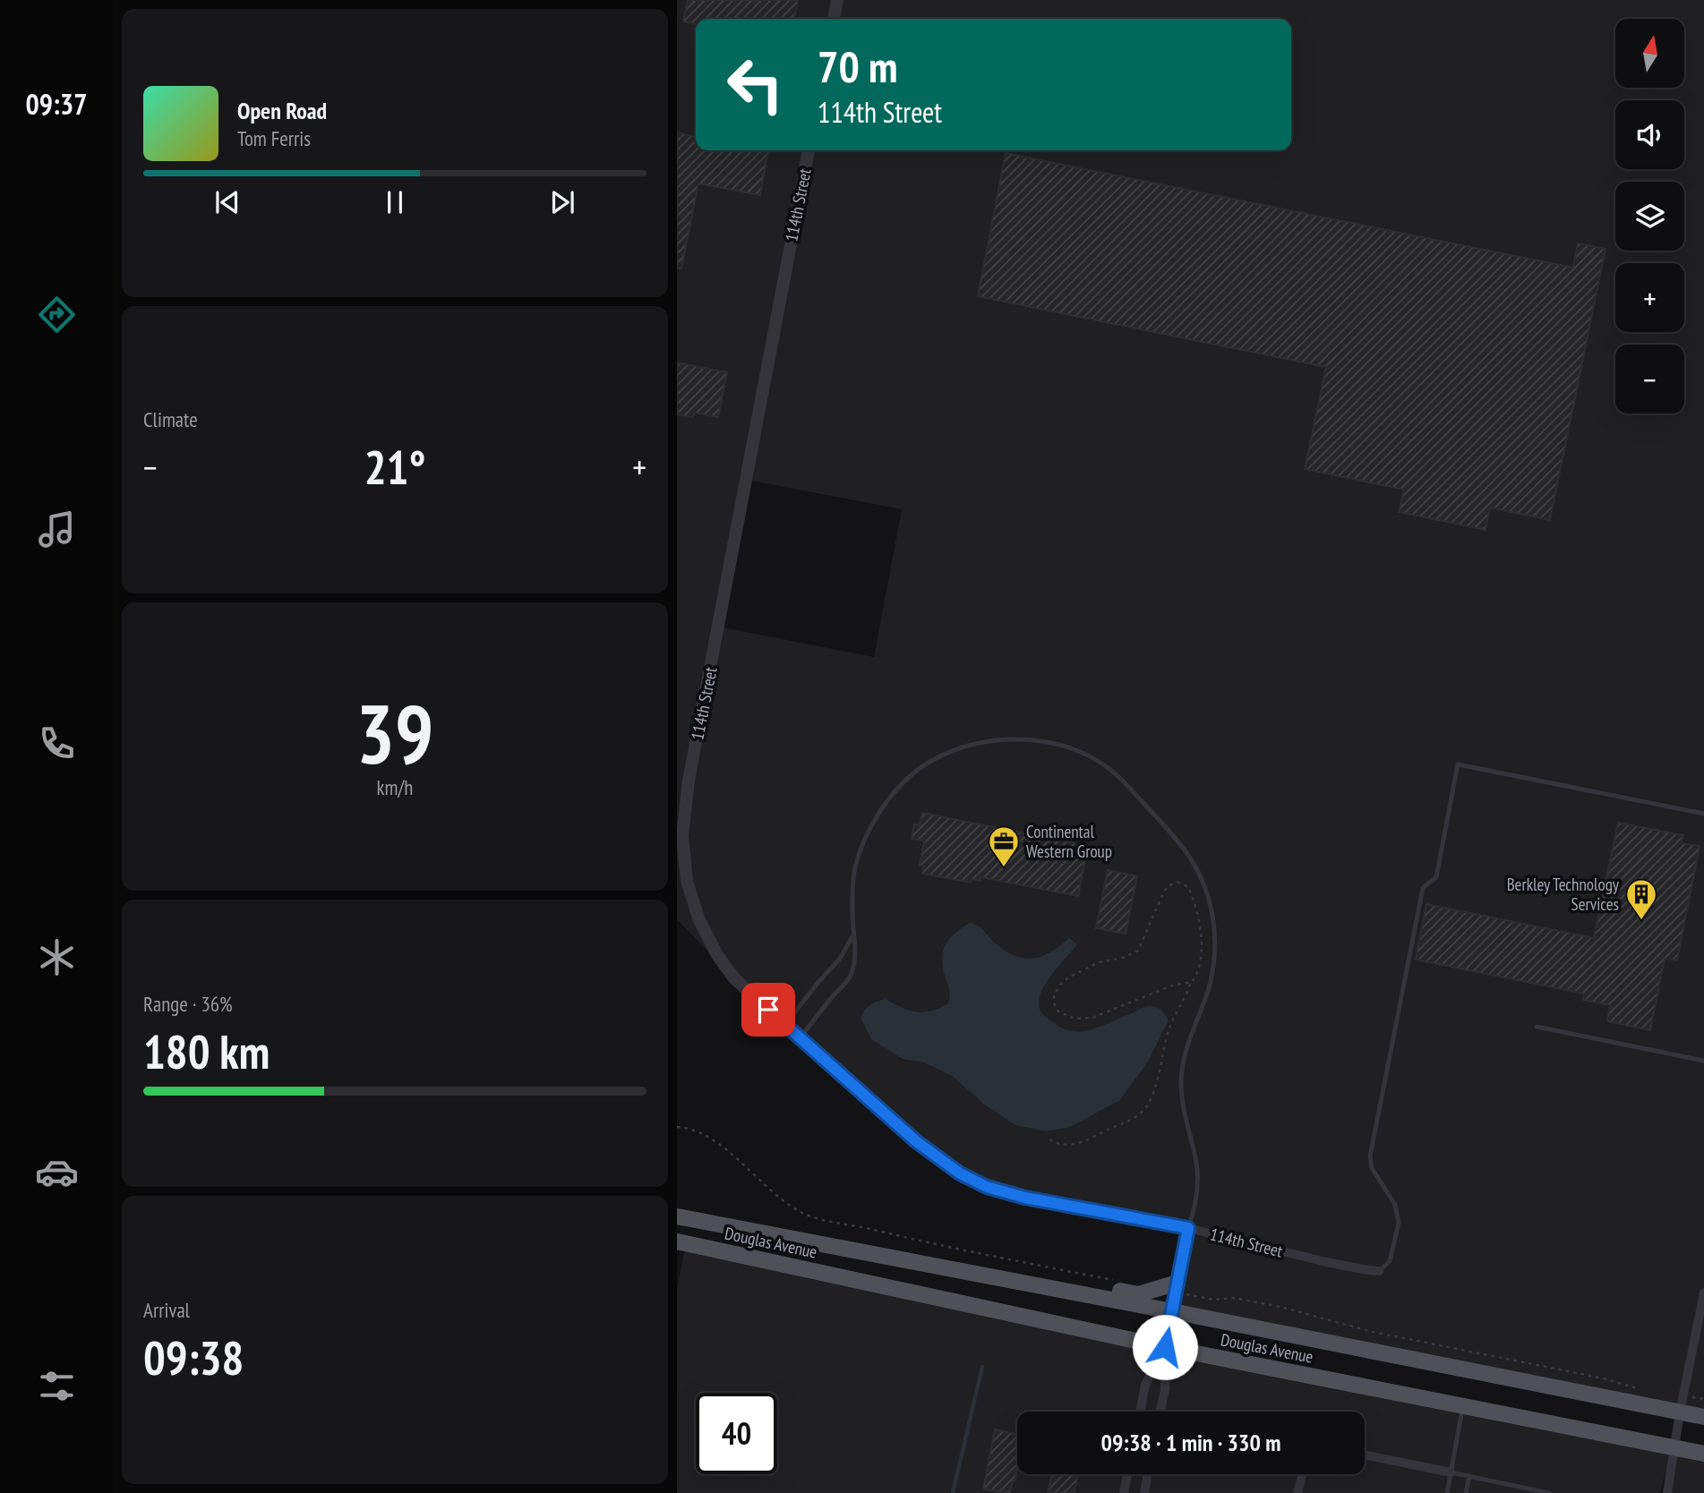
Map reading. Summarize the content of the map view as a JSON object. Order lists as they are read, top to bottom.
{
  "streets": {
    "main road": ["Douglas Avenue"],
    "street": ["114th Street"]
  },
  "places": {
    "office": ["Continental Western Group"],
    "building": ["Berkley Technology Services"]
  },
  "north": "top",
  "page": {
    "tabs": "09:37",
    "map_buttons": ["+", "−"],
    "turn": ["70 m", "114th Street"],
    "song": ["Open Road", "Tom Ferris"],
    "tile": [
      "Climate",
      ["39", "km/h"],
      ["Range · 36%", "180 km"],
      ["Arrival", "09:38"]
    ],
    "heat": ["−", "21°", "+"],
    "limit": "40",
    "trip": "09:38 · 1 min · 330 m"
  }
}
